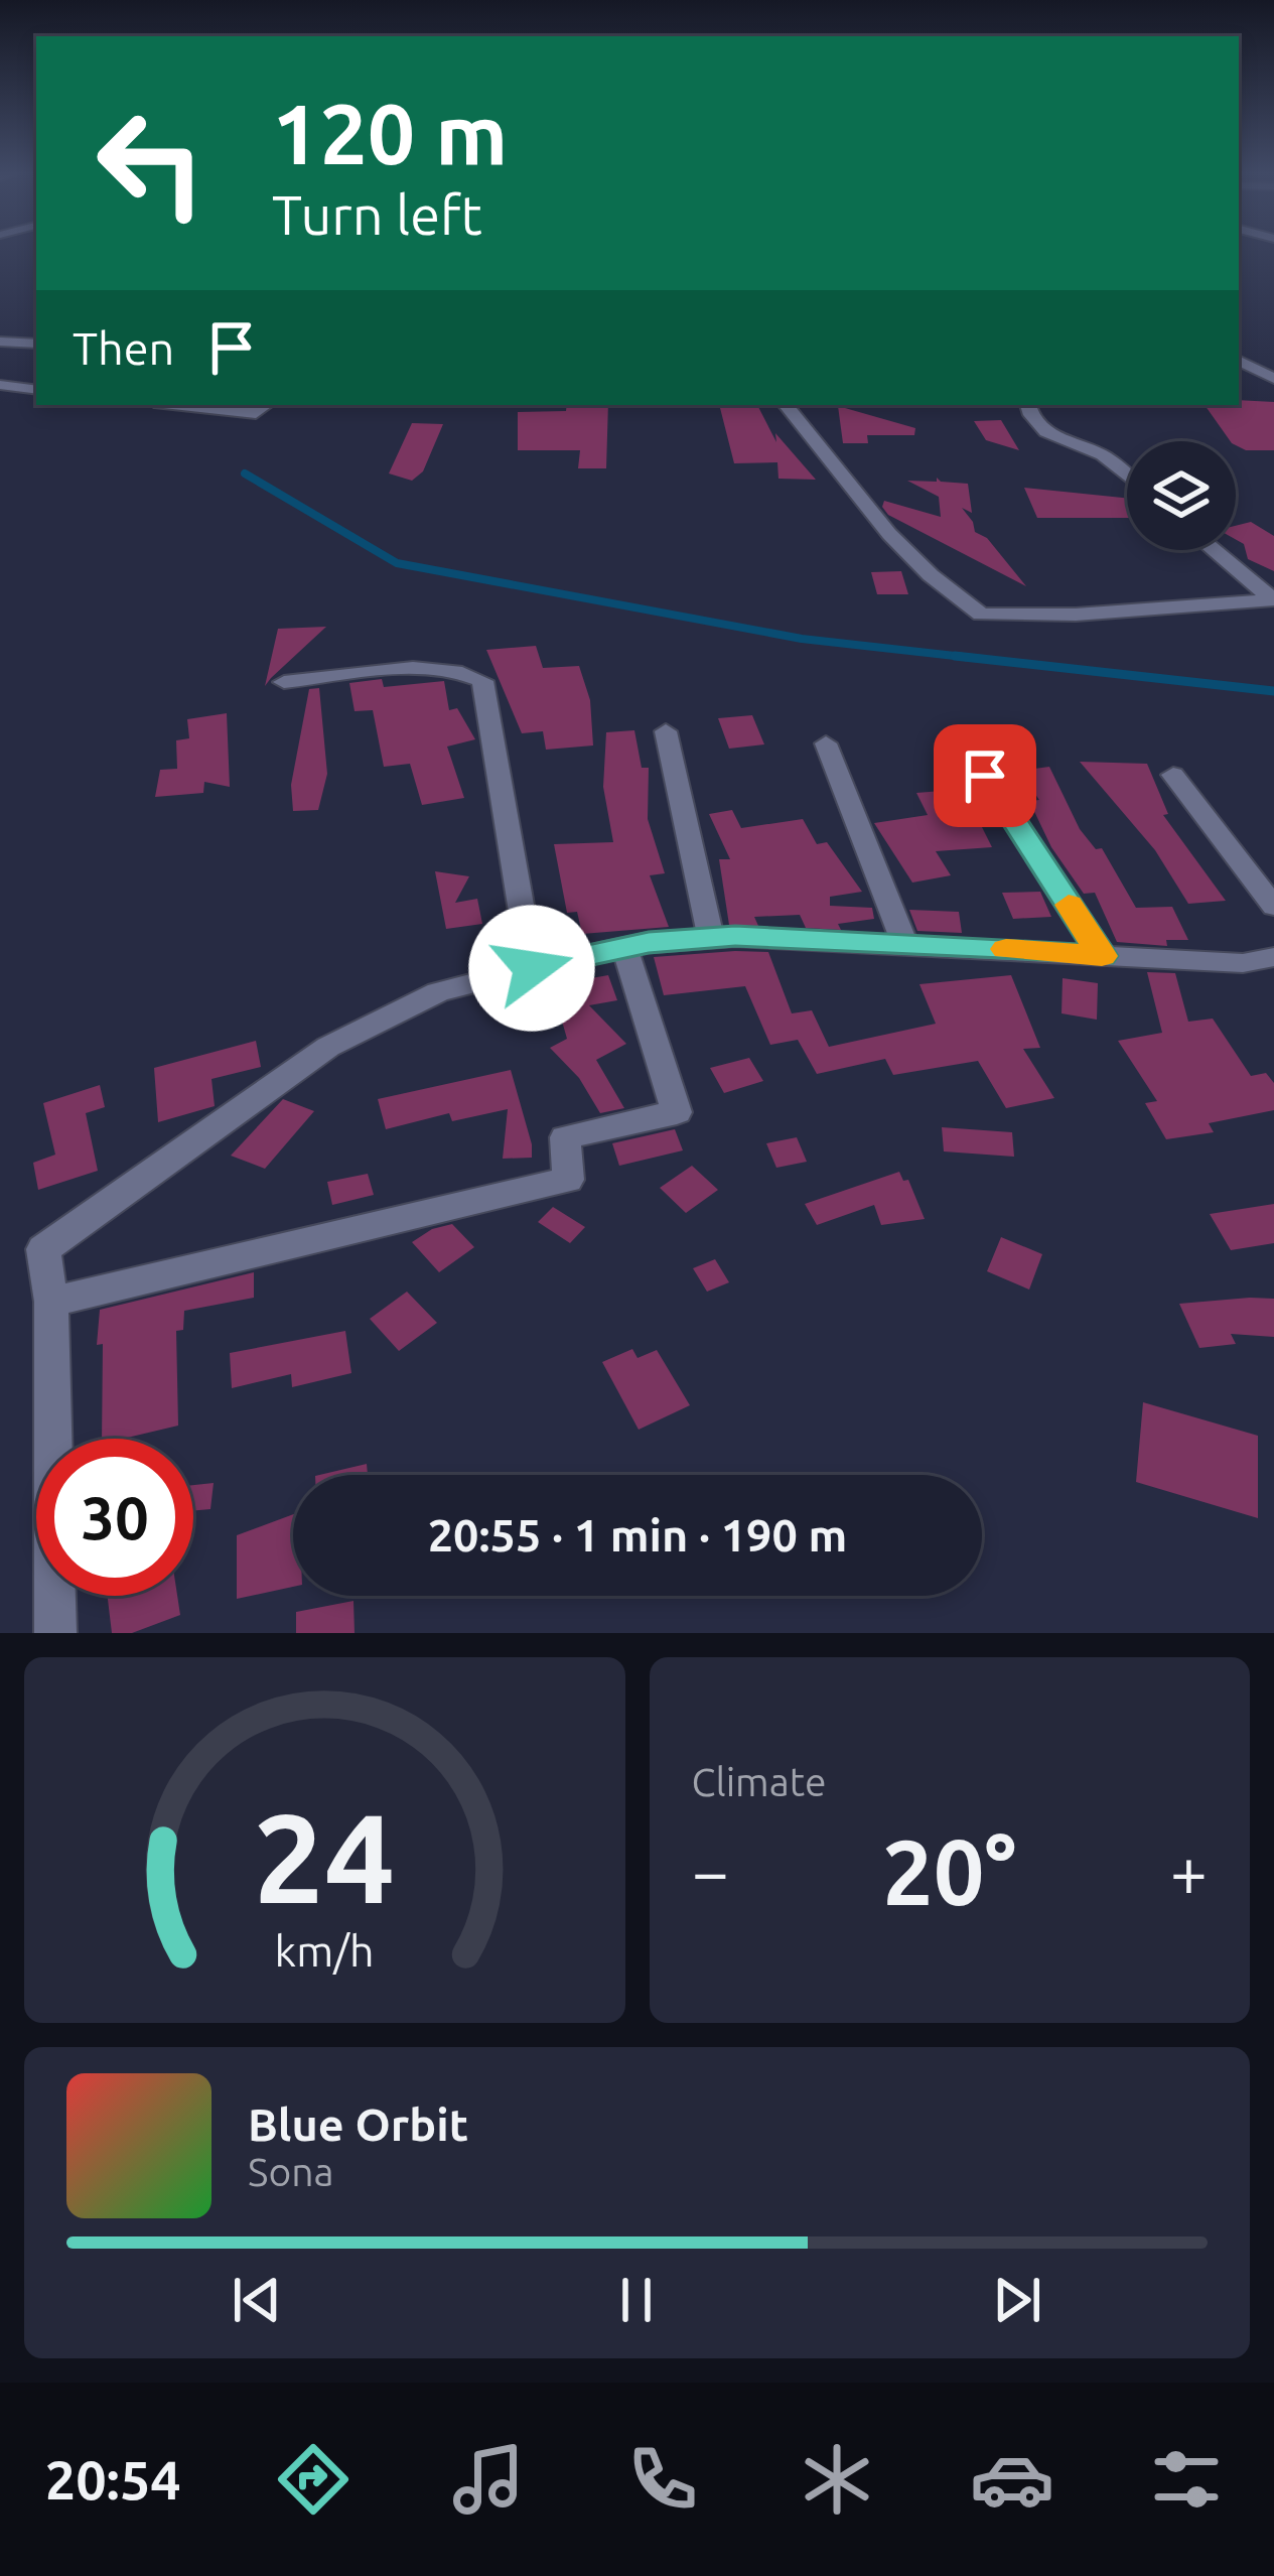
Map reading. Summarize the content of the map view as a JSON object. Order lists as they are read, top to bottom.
{
  "page": {
    "turn": ["120 m", "Turn left"],
    "then": "Then",
    "limit": "30",
    "trip": "20:55 · 1 min · 190 m",
    "tile": "Climate",
    "heat": ["−", "20°", "+"],
    "song": ["Blue Orbit", "Sona"],
    "tabs": "20:54",
    "gauge": ["24", "km/h"]
  }
}
